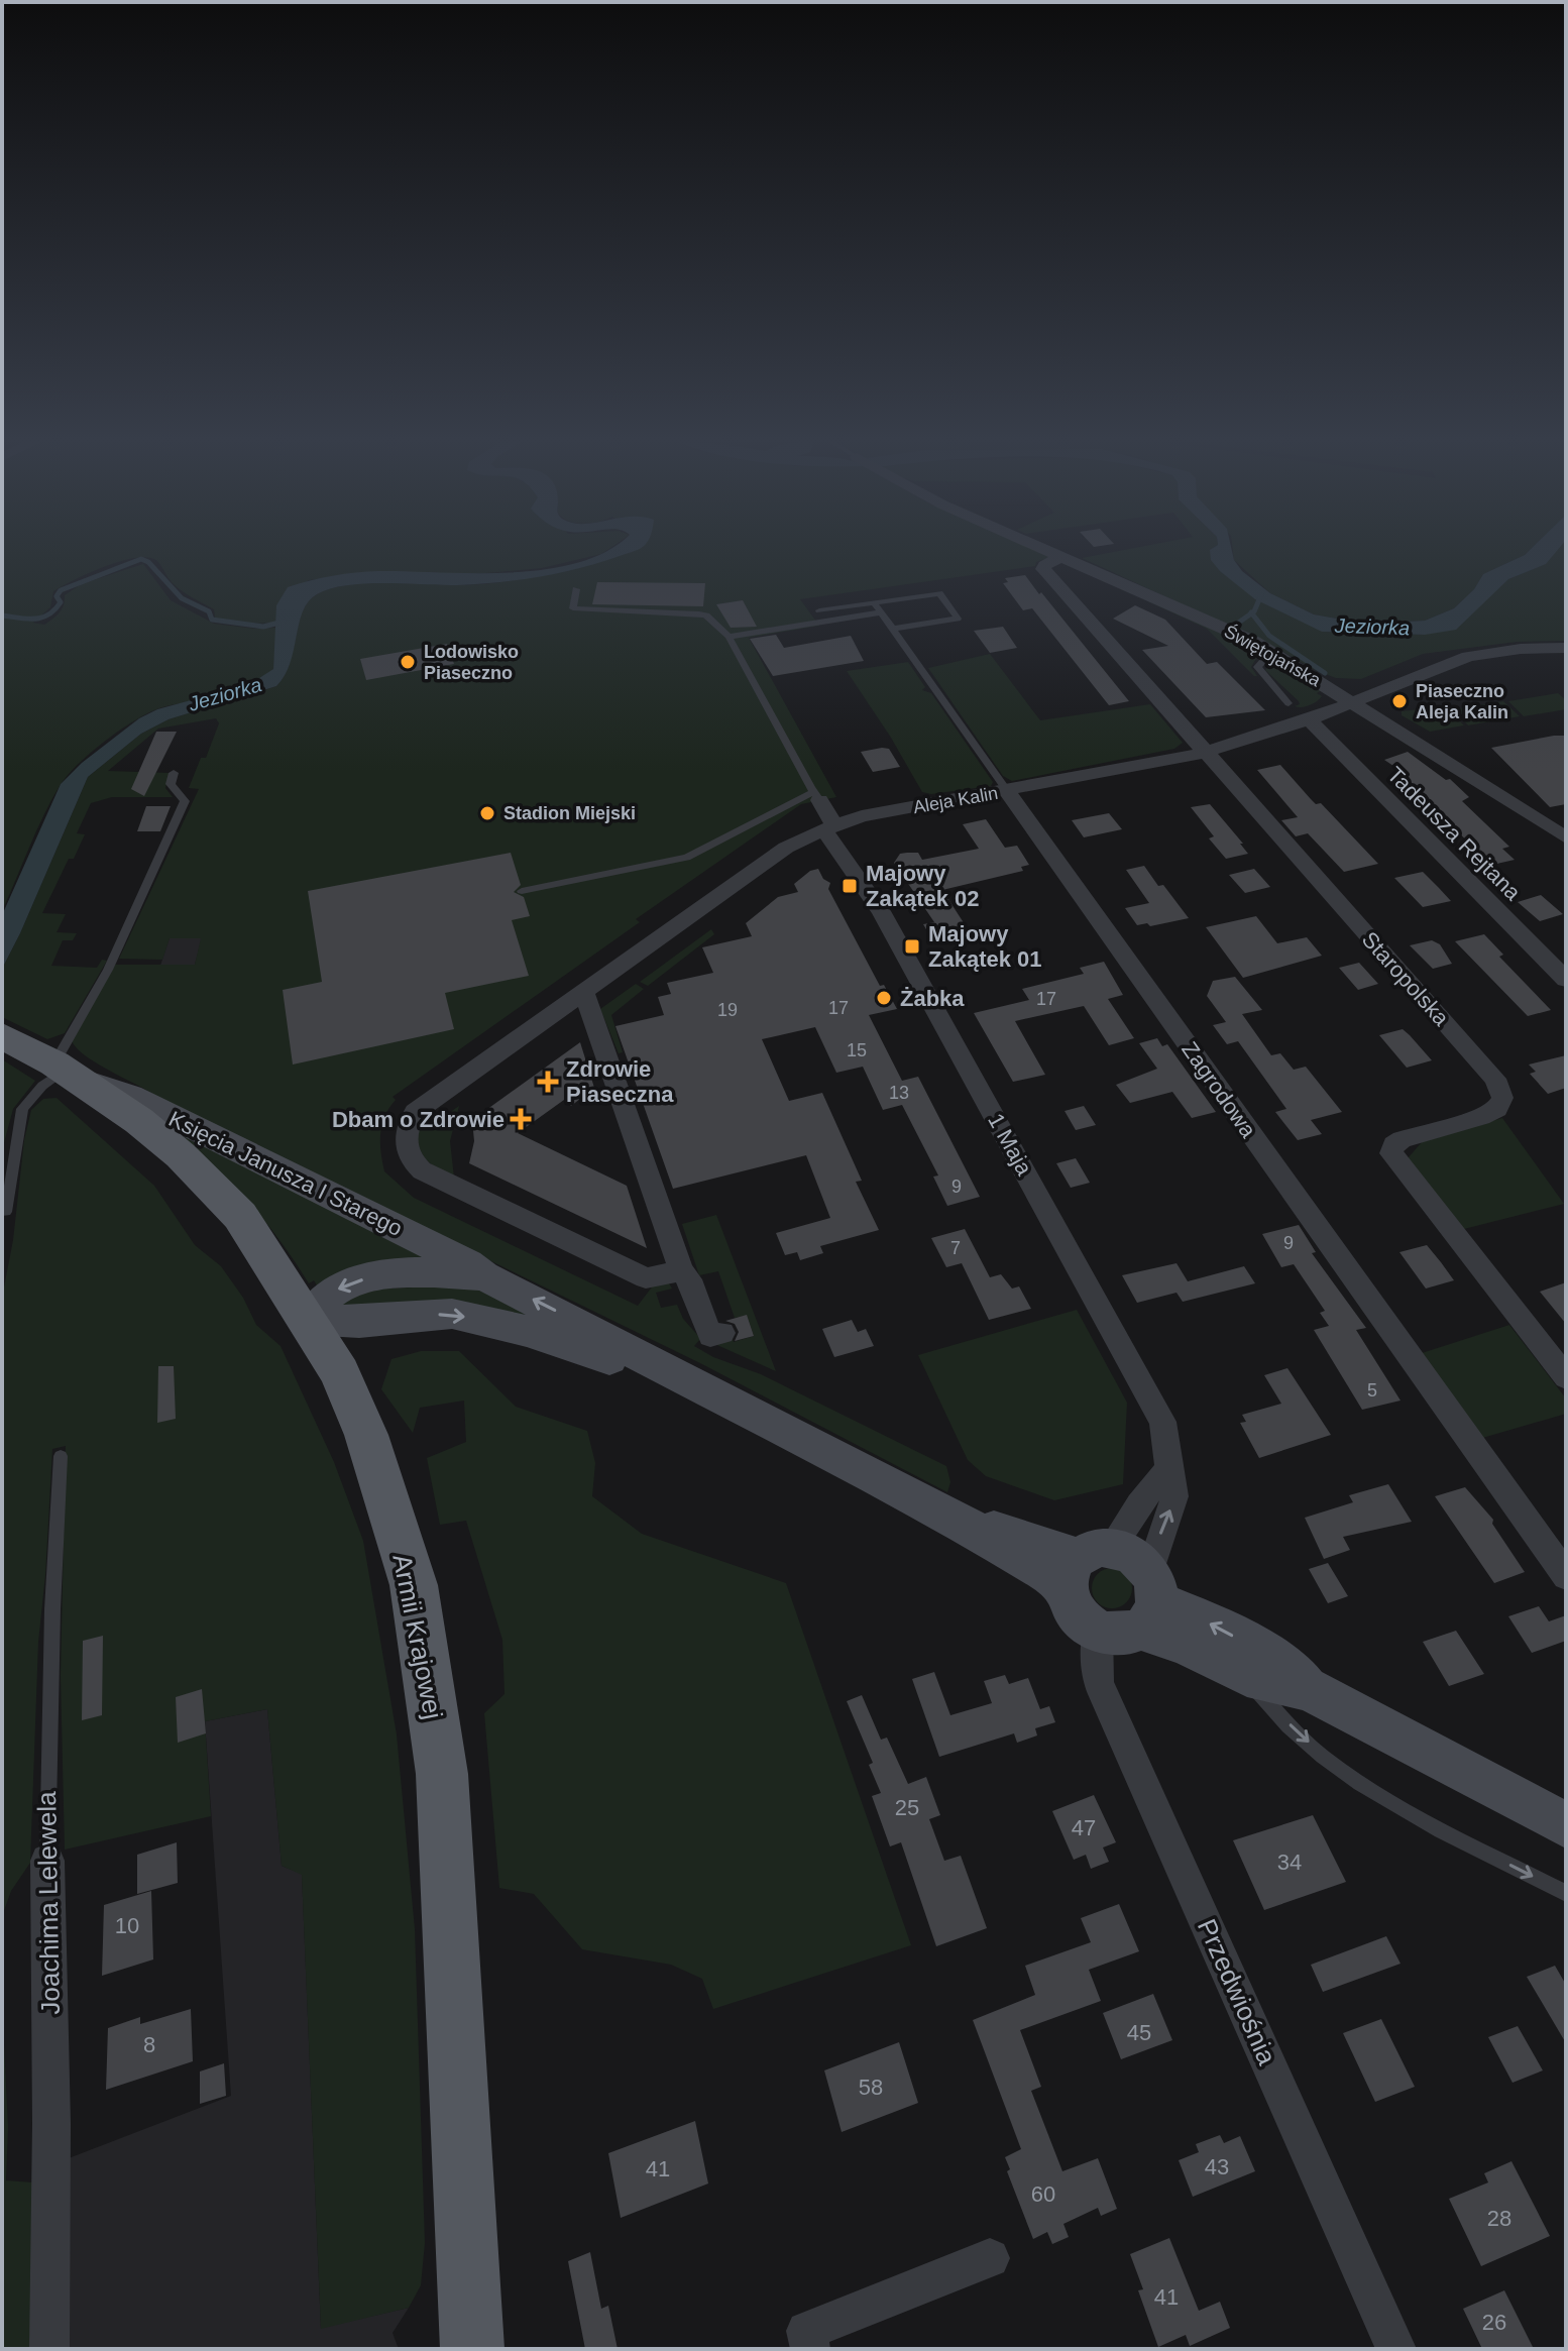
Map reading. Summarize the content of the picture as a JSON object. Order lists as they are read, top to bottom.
{
  "streets": {
    "main road": ["Armii Krajowej"],
    "street": [
      "Świętojańska",
      "Aleja Kalin",
      "Tadeusza Rejtana",
      "Staropolska",
      "Zagrodowa",
      "1 Maja",
      "Księcia Janusza I Starego",
      "Joachima Lelewela",
      "Przedwiośnia"
    ]
  },
  "crossings": [
    ["Świętojańska", "Aleja Kalin"],
    ["Świętojańska", "Staropolska"],
    ["Aleja Kalin", "Tadeusza Rejtana"],
    ["Aleja Kalin", "Staropolska"],
    ["Aleja Kalin", "Zagrodowa"],
    ["Aleja Kalin", "1 Maja"],
    ["1 Maja", "Księcia Janusza I Starego"],
    ["1 Maja", "Przedwiośnia"],
    ["Księcia Janusza I Starego", "Armii Krajowej"],
    ["Księcia Janusza I Starego", "Przedwiośnia"]
  ],
  "water": ["Jeziorka"],
  "places": {
    "other": [
      "Lodowisko Piaseczno",
      "Piaseczno Aleja Kalin",
      "Stadion Miejski",
      "Żabka"
    ],
    "transit": ["Majowy Zakątek 02", "Majowy Zakątek 01"],
    "health": ["Zdrowie Piaseczna", "Dbam o Zdrowie"]
  },
  "house_numbers": [
    "17",
    "17",
    "19",
    "15",
    "13",
    "9",
    "9",
    "7",
    "5",
    "25",
    "47",
    "34",
    "10",
    "45",
    "8",
    "58",
    "43",
    "41",
    "60",
    "28",
    "41",
    "26"
  ]
}
